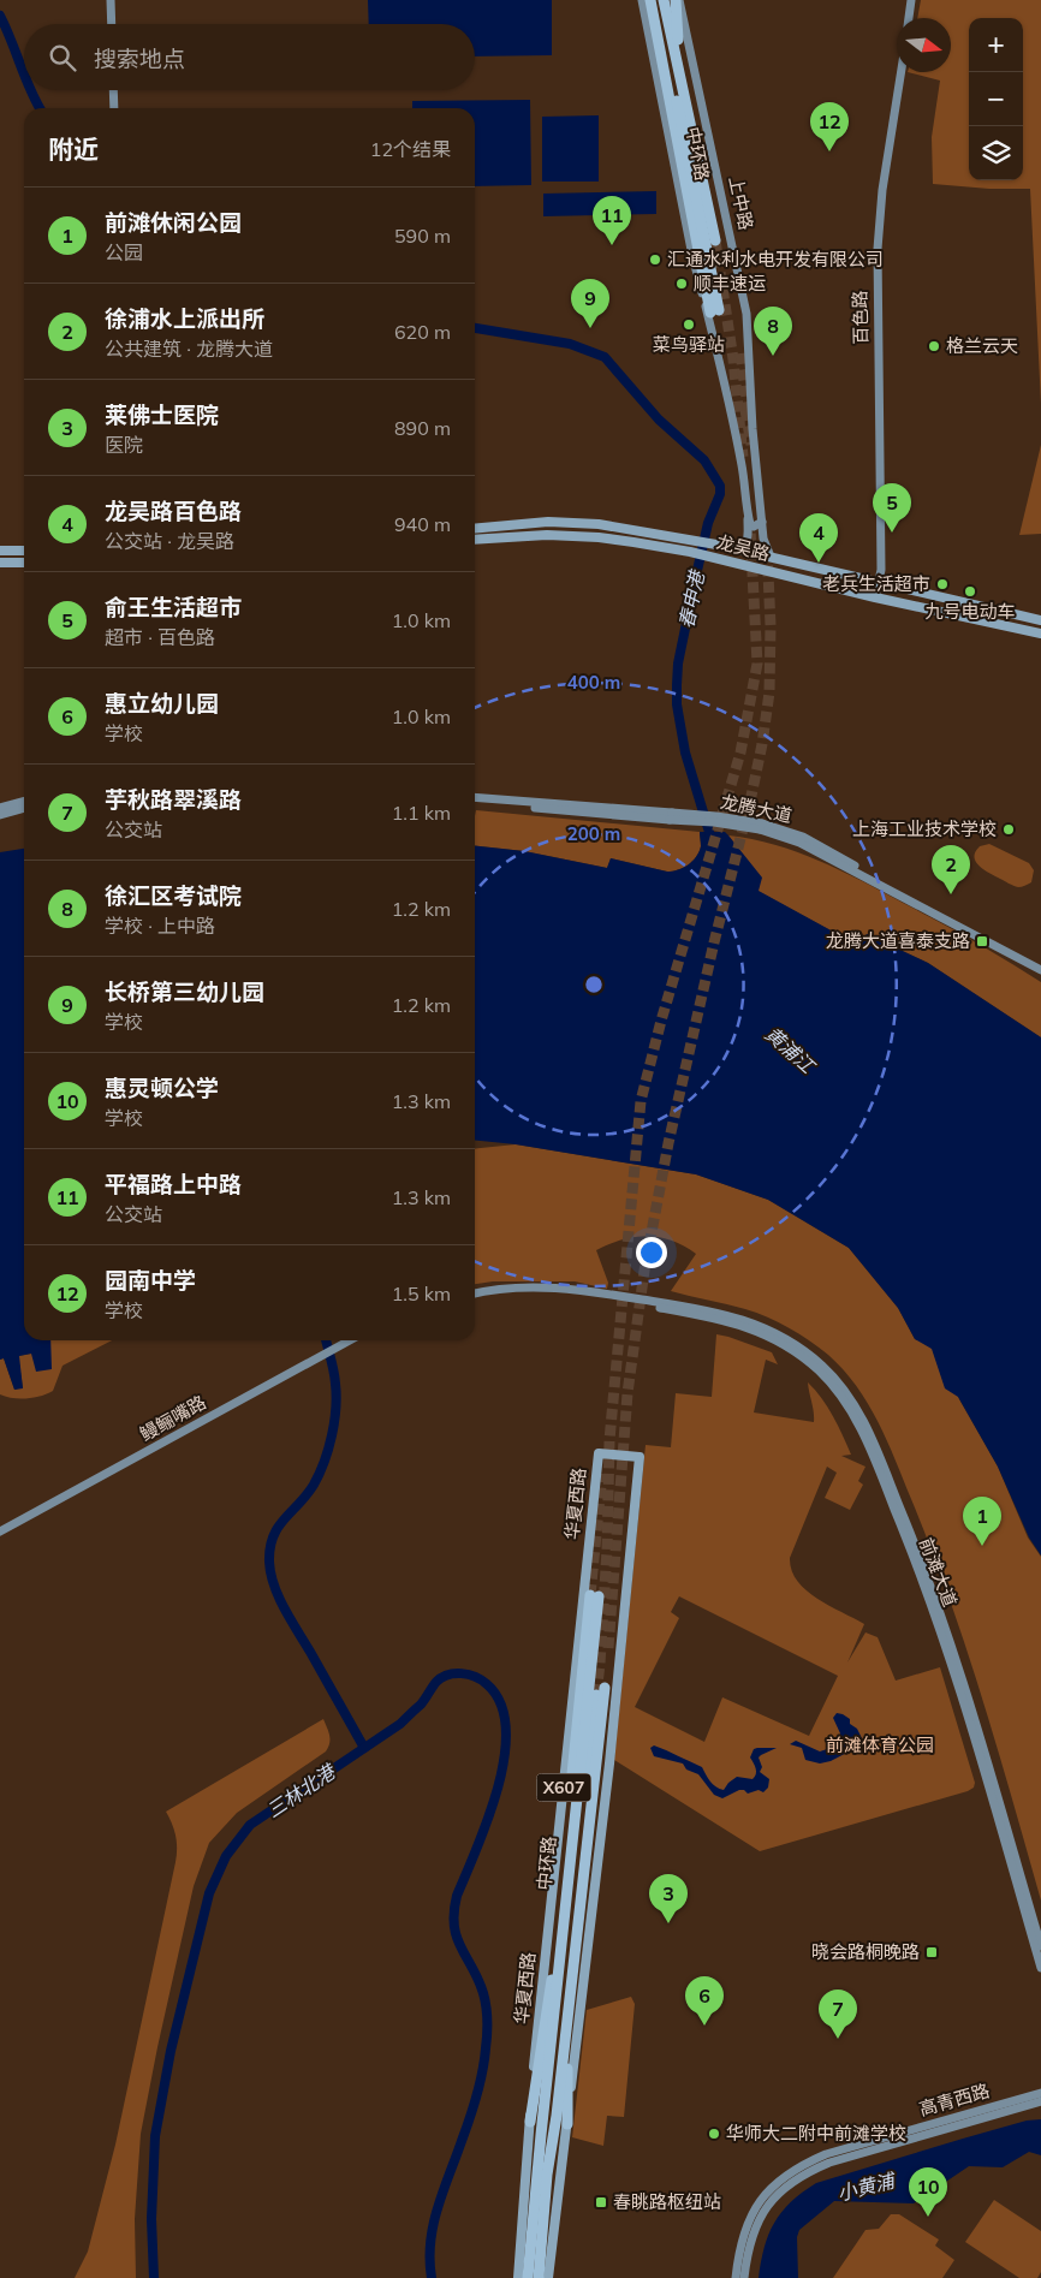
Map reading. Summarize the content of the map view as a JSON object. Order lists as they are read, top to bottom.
{
  "streets": {
    "highway": ["中环路"],
    "main road": ["龙吴路", "华夏西路", "X607"],
    "street": [
      "上中路",
      "百色路",
      "龙腾大道",
      "鳗鲡嘴路",
      "前滩大道",
      "高青西路"
    ]
  },
  "crossings": [
    ["上中路", "龙吴路"],
    ["百色路", "龙吴路"]
  ],
  "water": [
    "春申港",
    "黄浦江",
    "三林北港",
    "小黄浦"
  ],
  "parks": ["前滩体育公园"],
  "places": {
    "other": [
      "汇通水利水电开发有限公司",
      "顺丰速运",
      "菜鸟驿站",
      "格兰云天",
      "老兵生活超市",
      "九号电动车",
      "上海工业技术学校",
      "华师大二附中前滩学校"
    ],
    "transit": ["龙腾大道喜泰支路", "晓会路桐晚路", "春眺路枢纽站"]
  },
  "north": "right",
  "page": {
    "map_buttons": ["+", "−"],
    "search": "搜索地点",
    "pins": [
      "12",
      "11",
      "9",
      "8",
      "5",
      "4",
      "2",
      "1",
      "3",
      "6",
      "7",
      "10"
    ],
    "heading": ["附近", "12个结果"],
    "list": [
      {
        "mark": "1",
        "name": "前滩休闲公园",
        "note": "公园",
        "value": "590 m"
      },
      {
        "mark": "2",
        "name": "徐浦水上派出所",
        "note": "公共建筑 · 龙腾大道",
        "value": "620 m"
      },
      {
        "mark": "3",
        "name": "莱佛士医院",
        "note": "医院",
        "value": "890 m"
      },
      {
        "mark": "4",
        "name": "龙吴路百色路",
        "note": "公交站 · 龙吴路",
        "value": "940 m"
      },
      {
        "mark": "5",
        "name": "俞王生活超市",
        "note": "超市 · 百色路",
        "value": "1.0 km"
      },
      {
        "mark": "6",
        "name": "惠立幼儿园",
        "note": "学校",
        "value": "1.0 km"
      },
      {
        "mark": "7",
        "name": "芋秋路翠溪路",
        "note": "公交站",
        "value": "1.1 km"
      },
      {
        "mark": "8",
        "name": "徐汇区考试院",
        "note": "学校 · 上中路",
        "value": "1.2 km"
      },
      {
        "mark": "9",
        "name": "长桥第三幼儿园",
        "note": "学校",
        "value": "1.2 km"
      },
      {
        "mark": "10",
        "name": "惠灵顿公学",
        "note": "学校",
        "value": "1.3 km"
      },
      {
        "mark": "11",
        "name": "平福路上中路",
        "note": "公交站",
        "value": "1.3 km"
      },
      {
        "mark": "12",
        "name": "园南中学",
        "note": "学校",
        "value": "1.5 km"
      }
    ]
  },
  "rings": ["400 m", "200 m"]
}
